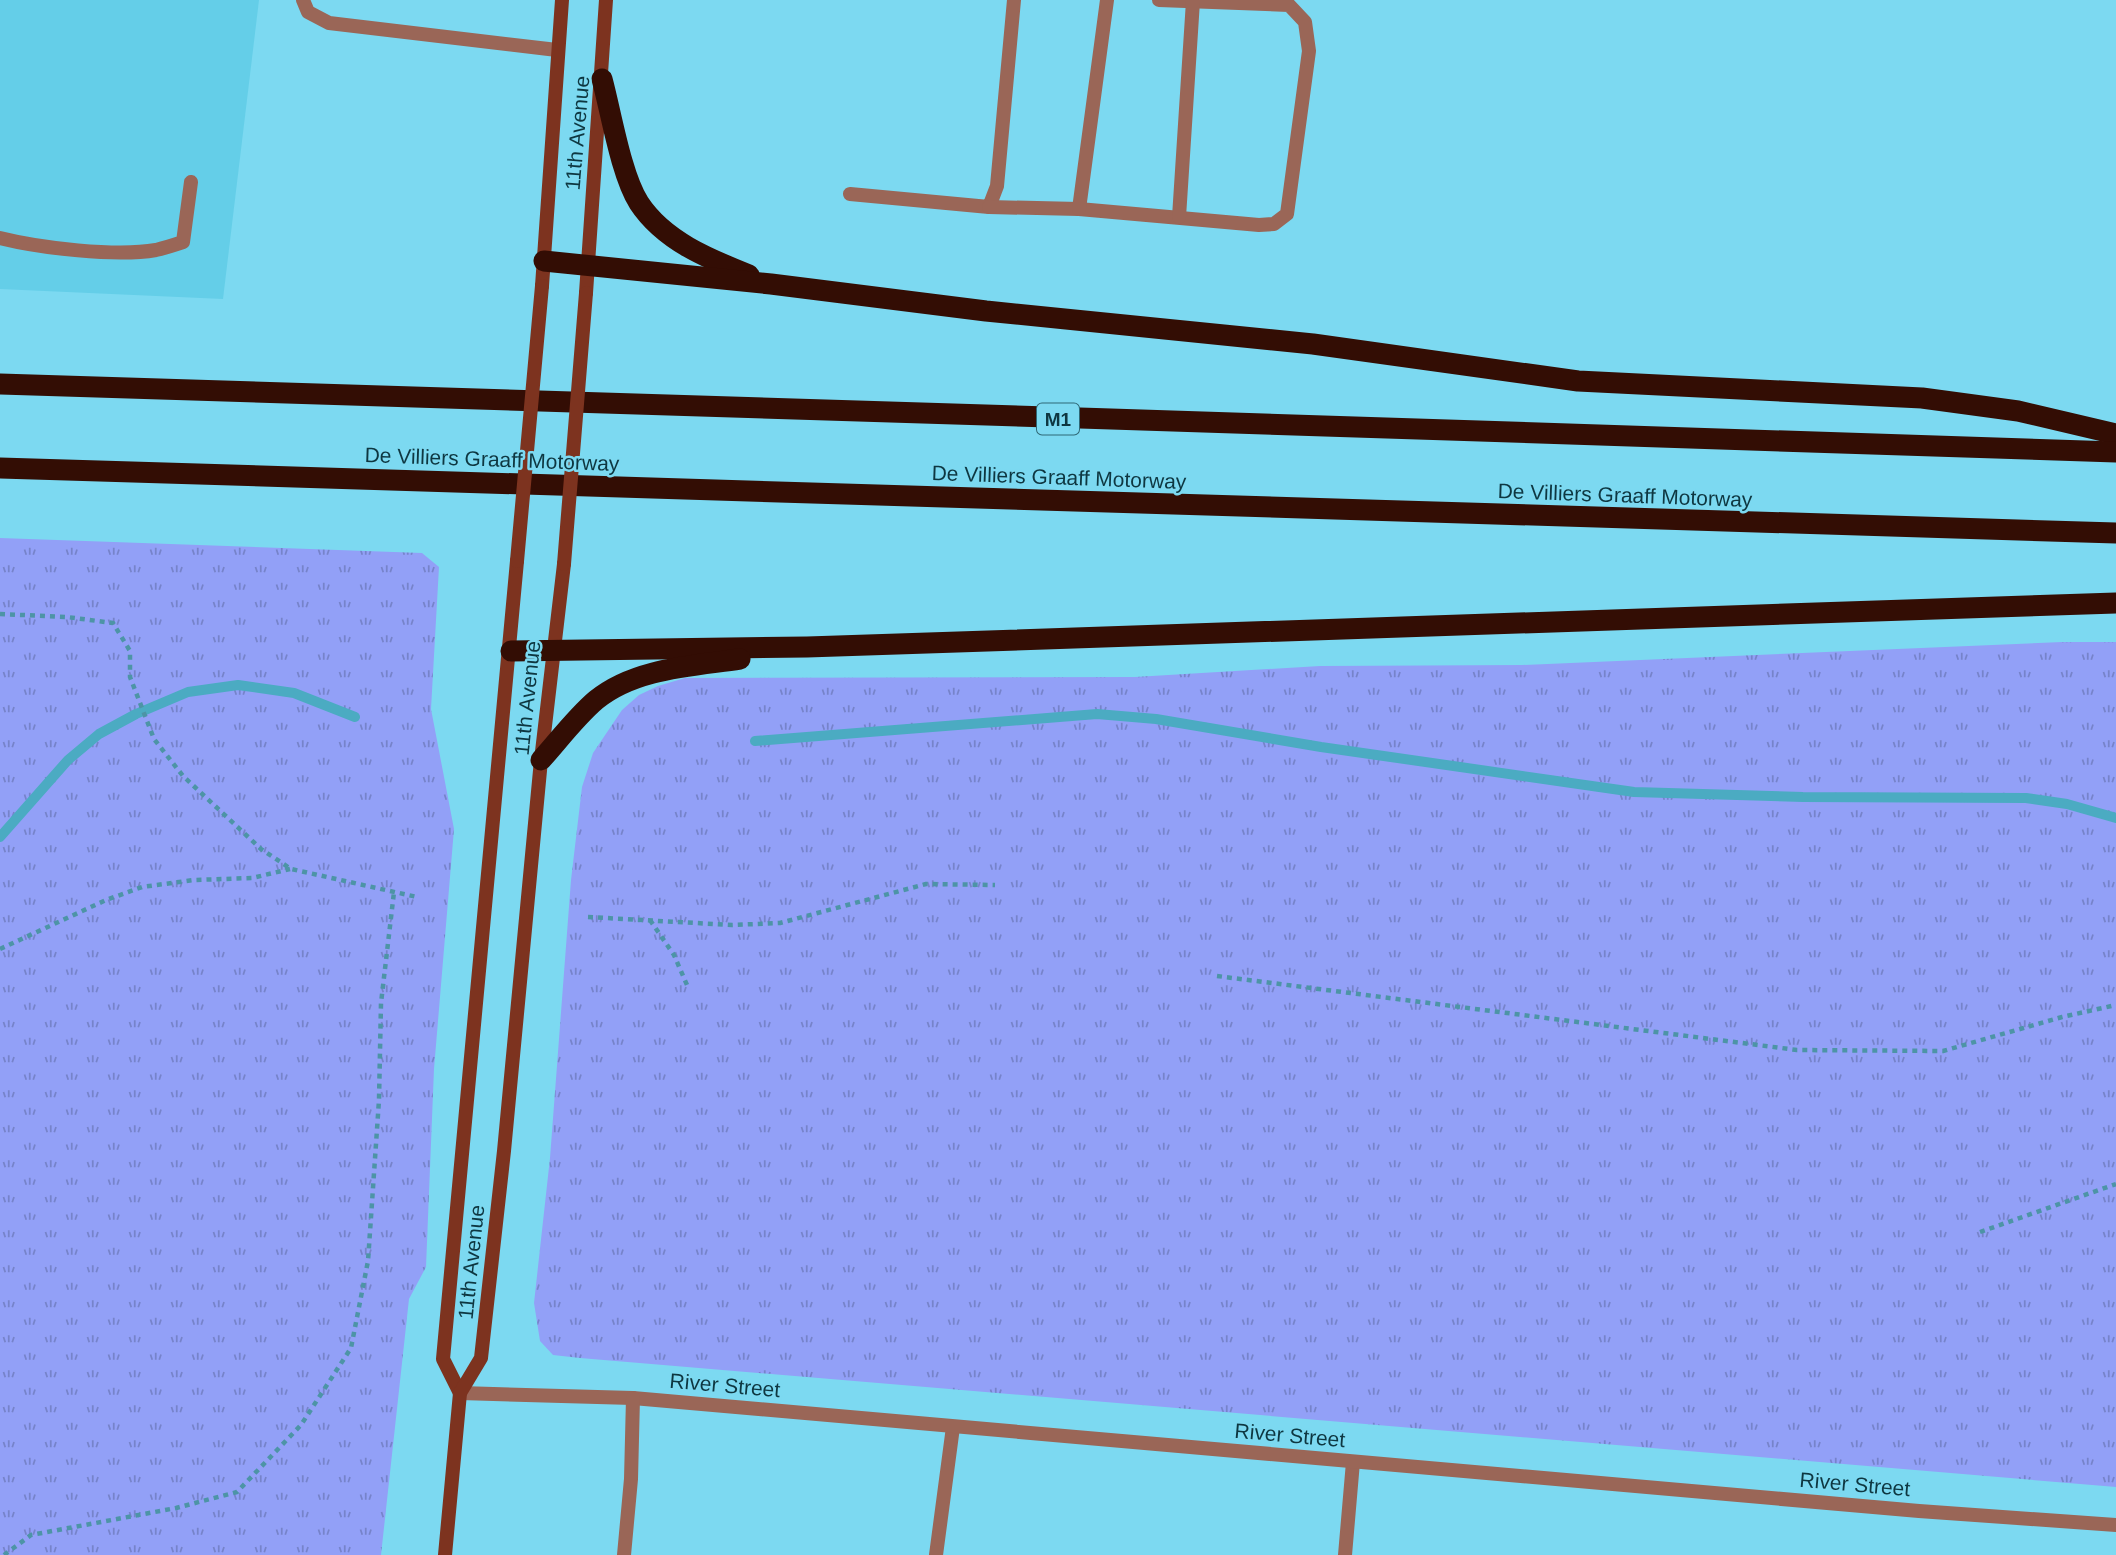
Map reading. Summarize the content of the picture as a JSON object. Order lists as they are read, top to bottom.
{
  "streets": {
    "highway": ["M1", "De Villiers Graaff Motorway"],
    "main road": ["11th Avenue"],
    "street": ["River Street"]
  },
  "crossings": [
    ["11th Avenue", "River Street"]
  ]
}
